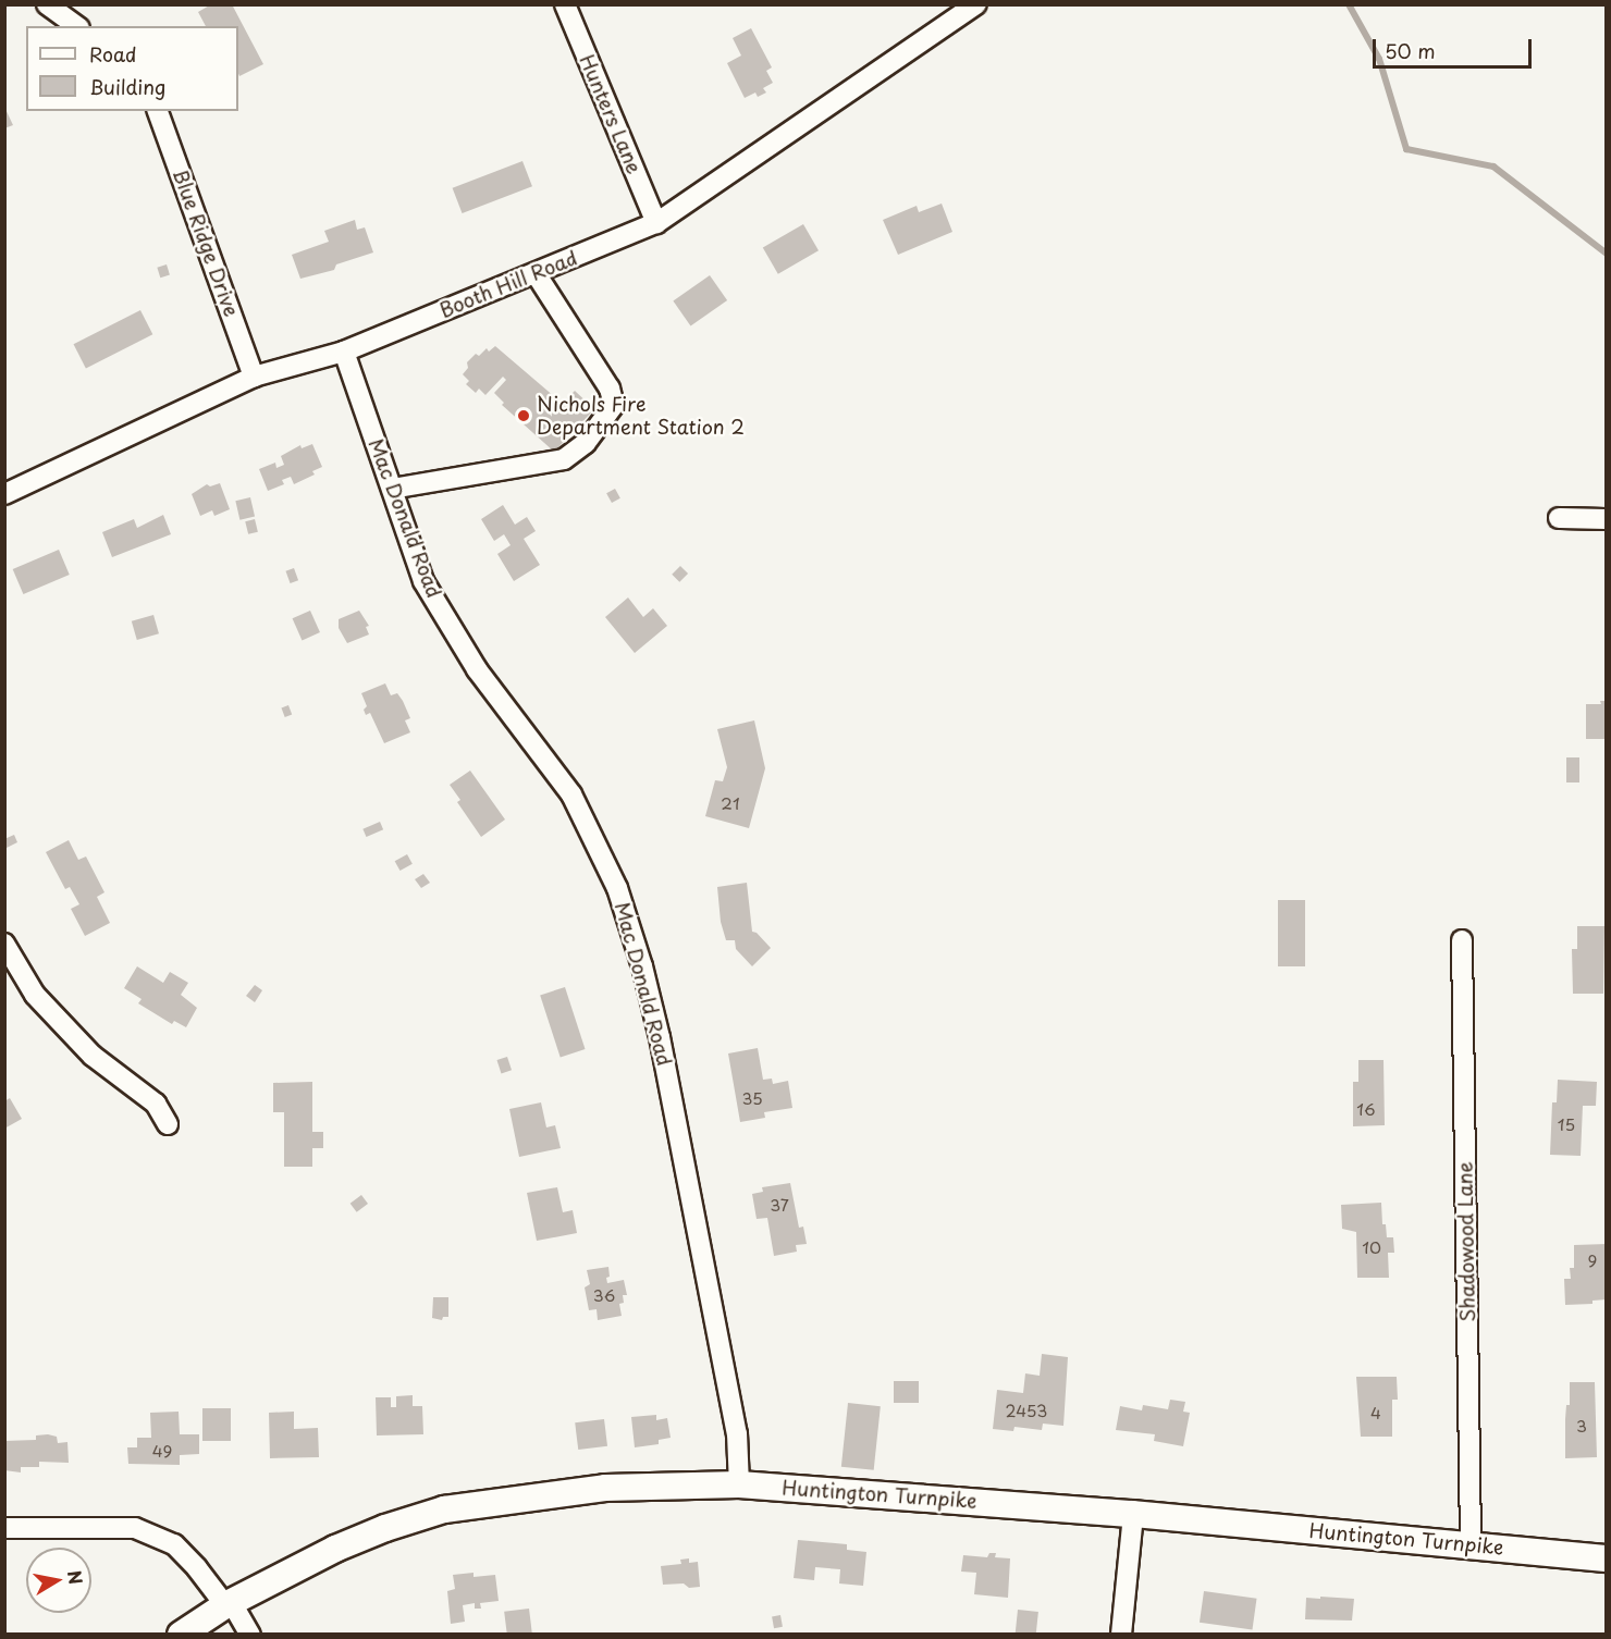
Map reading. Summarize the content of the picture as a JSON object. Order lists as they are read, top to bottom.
{
  "streets": {
    "main road": ["Huntington Turnpike"],
    "street": [
      "Hunters Lane",
      "Blue Ridge Drive",
      "Booth Hill Road",
      "Mac Donald Road",
      "Shadowood Lane"
    ]
  },
  "crossings": [
    ["Hunters Lane", "Booth Hill Road"],
    ["Blue Ridge Drive", "Booth Hill Road"],
    ["Booth Hill Road", "Mac Donald Road"],
    ["Mac Donald Road", "Huntington Turnpike"],
    ["Shadowood Lane", "Huntington Turnpike"]
  ],
  "places": ["Nichols Fire Department Station 2"],
  "house_numbers": [
    "21",
    "35",
    "16",
    "15",
    "37",
    "10",
    "9",
    "36",
    "2453",
    "4",
    "3",
    "49"
  ],
  "legend": ["Road", "Building"],
  "scale_bar": "50 m",
  "north": "right"
}
